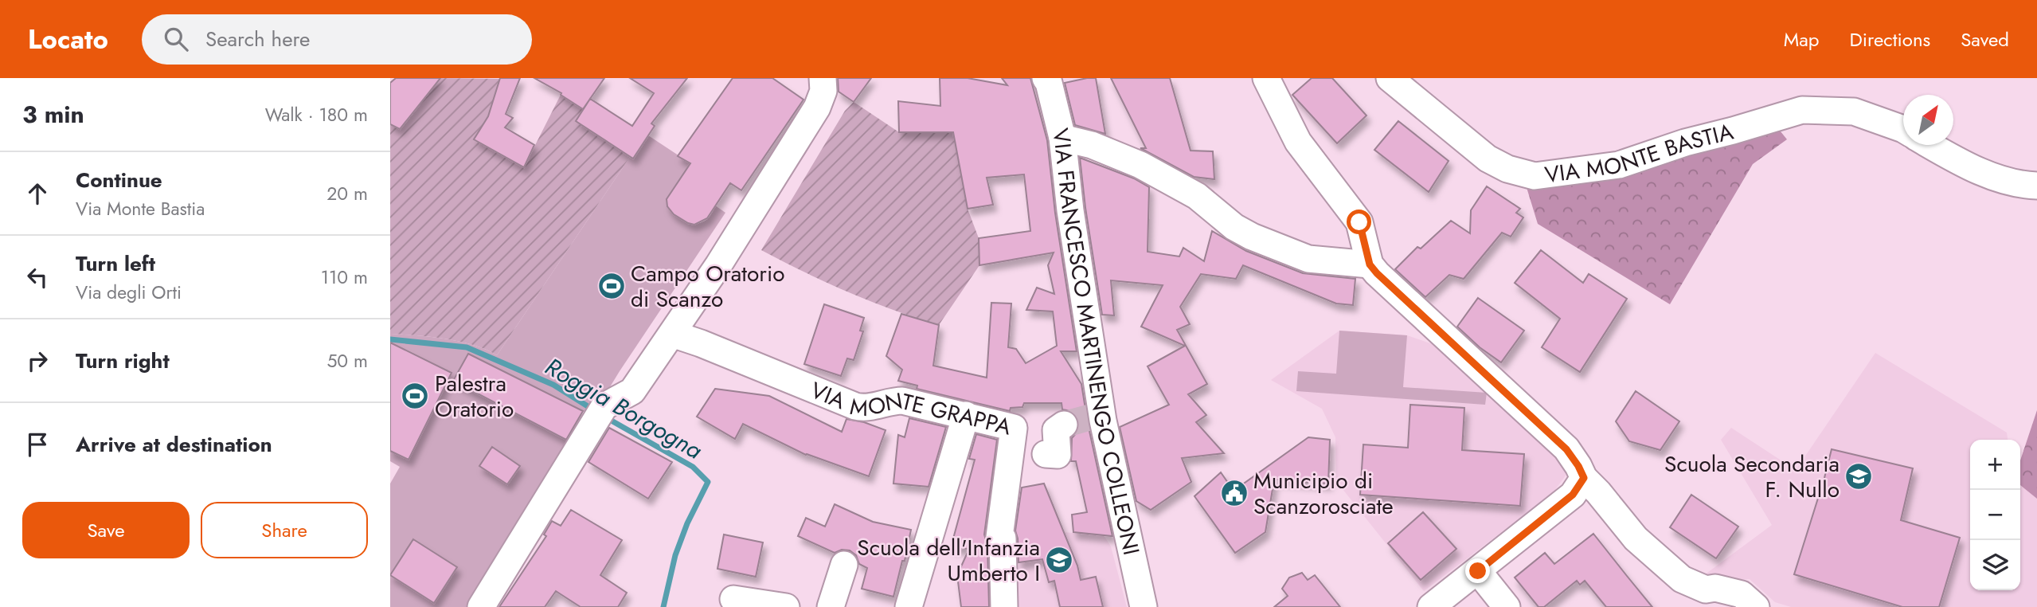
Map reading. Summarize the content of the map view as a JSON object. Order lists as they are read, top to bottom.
{
  "streets": {
    "street": ["VIA MONTE BASTIA", "VIA FRANCESCO MARTINENGO COLLEONI", "VIA MONTE GRAPPA"]
  },
  "water": ["Roggia Borgogna"],
  "places": {
    "sports": ["Campo Oratorio di Scanzo", "Palestra Oratorio"],
    "school or university": ["Scuola Secondaria F. Nullo", "Scuola dell'Infanzia Umberto I"],
    "public building": ["Municipio di Scanzorosciate"]
  },
  "north": "top right",
  "page": {
    "header": "Locato",
    "search": "Search here",
    "nav": ["Map", "Directions", "Saved"],
    "heading": ["3 min", "Walk · 180 m"],
    "list": [
      ["Continue", "Via Monte Bastia", "20 m"],
      ["Turn left", "Via degli Orti", "110 m"],
      ["Turn right", "50 m"],
      "Arrive at destination"
    ],
    "map_buttons": ["+", "−"],
    "buttons": ["Save", "Share"]
  }
}
